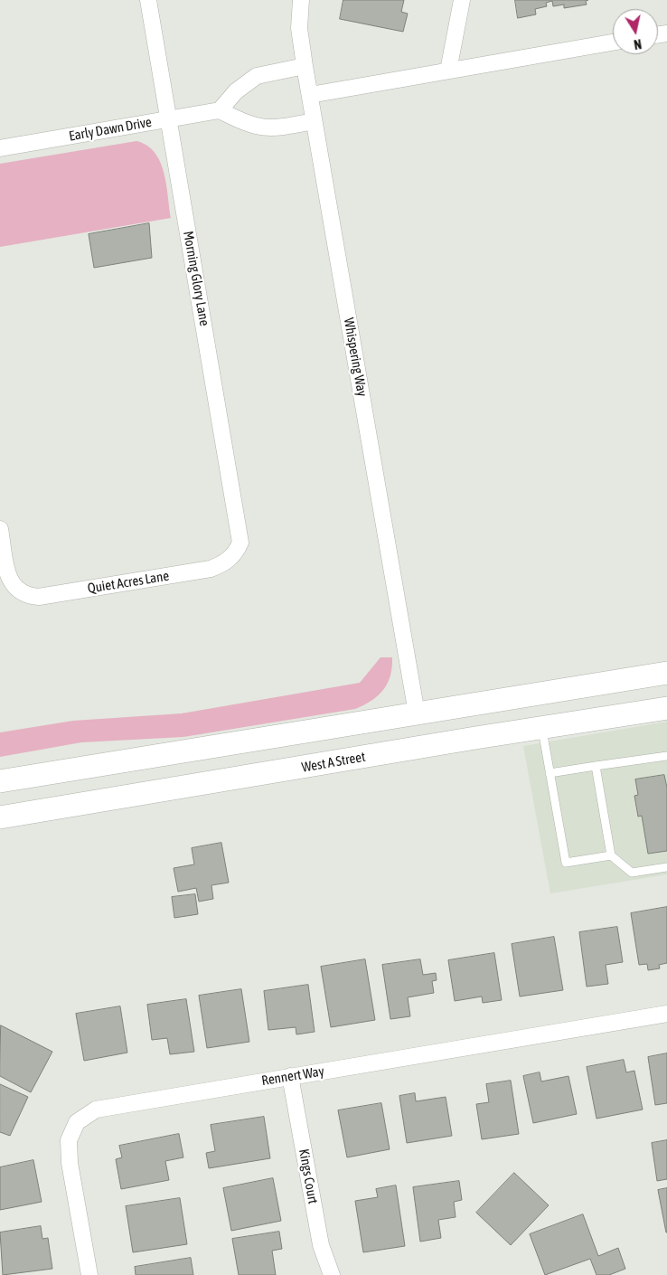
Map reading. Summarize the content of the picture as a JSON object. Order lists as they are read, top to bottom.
{
  "streets": {
    "main road": ["West A Street"],
    "street": [
      "Early Dawn Drive",
      "Morning Glory Lane",
      "Whispering Way",
      "Quiet Acres Lane",
      "Rennert Way",
      "Kings Court"
    ]
  },
  "crossings": [
    ["Early Dawn Drive", "Morning Glory Lane"],
    ["Morning Glory Lane", "Quiet Acres Lane"],
    ["Rennert Way", "Kings Court"]
  ],
  "north": "bottom"
}
